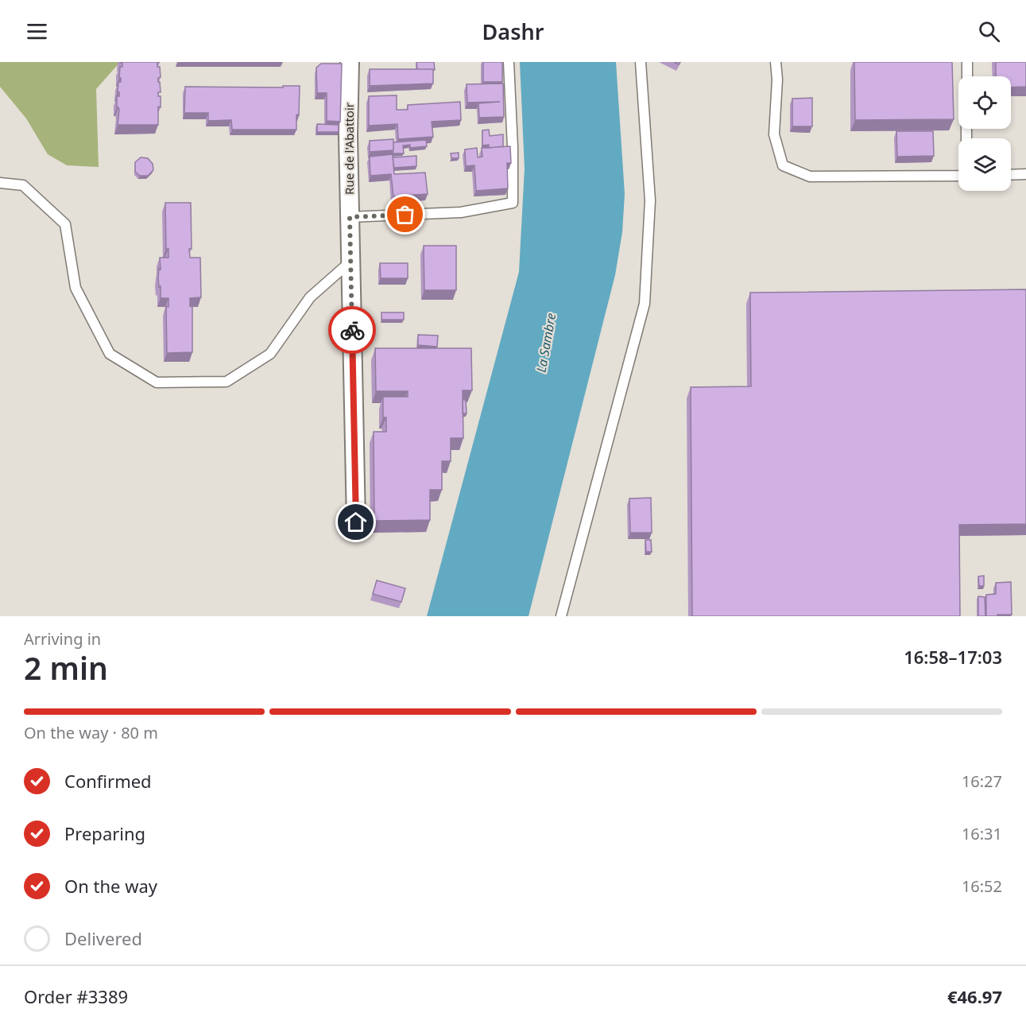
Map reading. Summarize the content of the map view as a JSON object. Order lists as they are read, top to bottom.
{
  "streets": {
    "street": ["Rue de l'Abattoir"]
  },
  "water": ["La Sambre"],
  "page": {
    "header": "Dashr",
    "heading": ["2 min", "Arriving in", "16:58–17:03"],
    "panel": ["Order #3389", "€46.97"],
    "bar": "On the way · 80 m",
    "list": [
      ["Confirmed", "16:27"],
      ["Preparing", "16:31"],
      ["On the way", "16:52"],
      "Delivered"
    ]
  }
}
